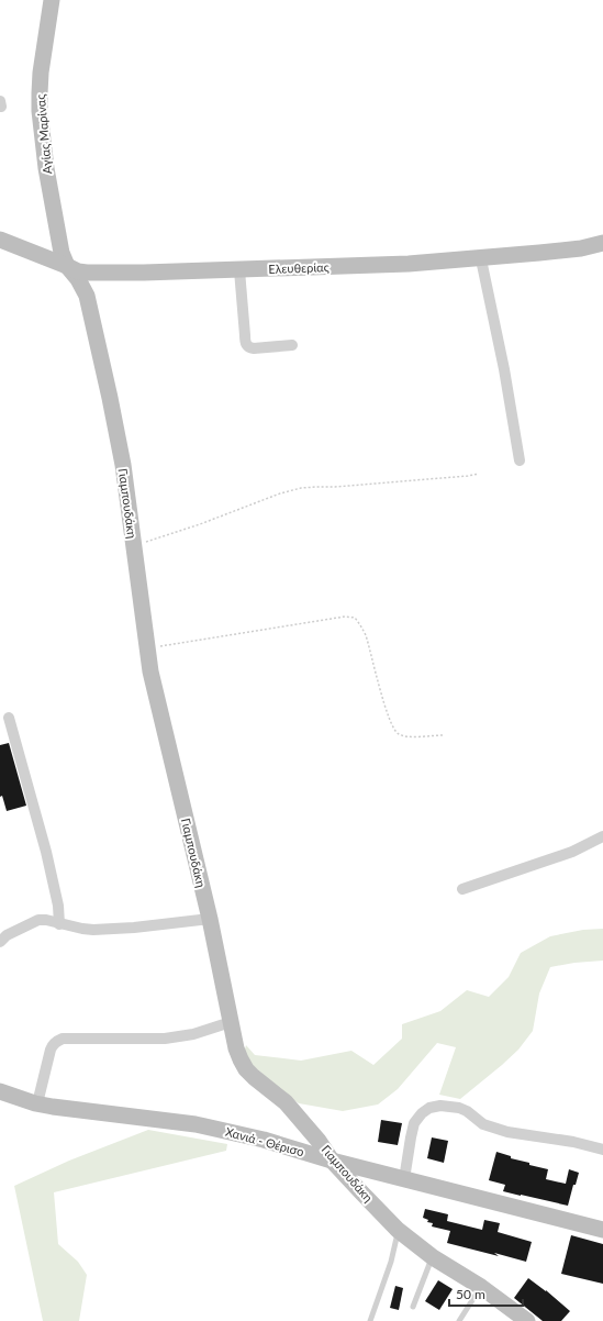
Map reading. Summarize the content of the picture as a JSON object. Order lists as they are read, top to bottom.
{
  "streets": {
    "main road": [
      "Αγίας Μαρίνας",
      "Ελευθερίας",
      "Γιαμπουδάκη",
      "Χανιά - Θέρισο"
    ]
  },
  "crossings": [
    ["Αγίας Μαρίνας", "Ελευθερίας"],
    ["Αγίας Μαρίνας", "Γιαμπουδάκη"],
    ["Ελευθερίας", "Γιαμπουδάκη"],
    ["Γιαμπουδάκη", "Χανιά - Θέρισο"]
  ],
  "scale_bar": "50 m"
}
